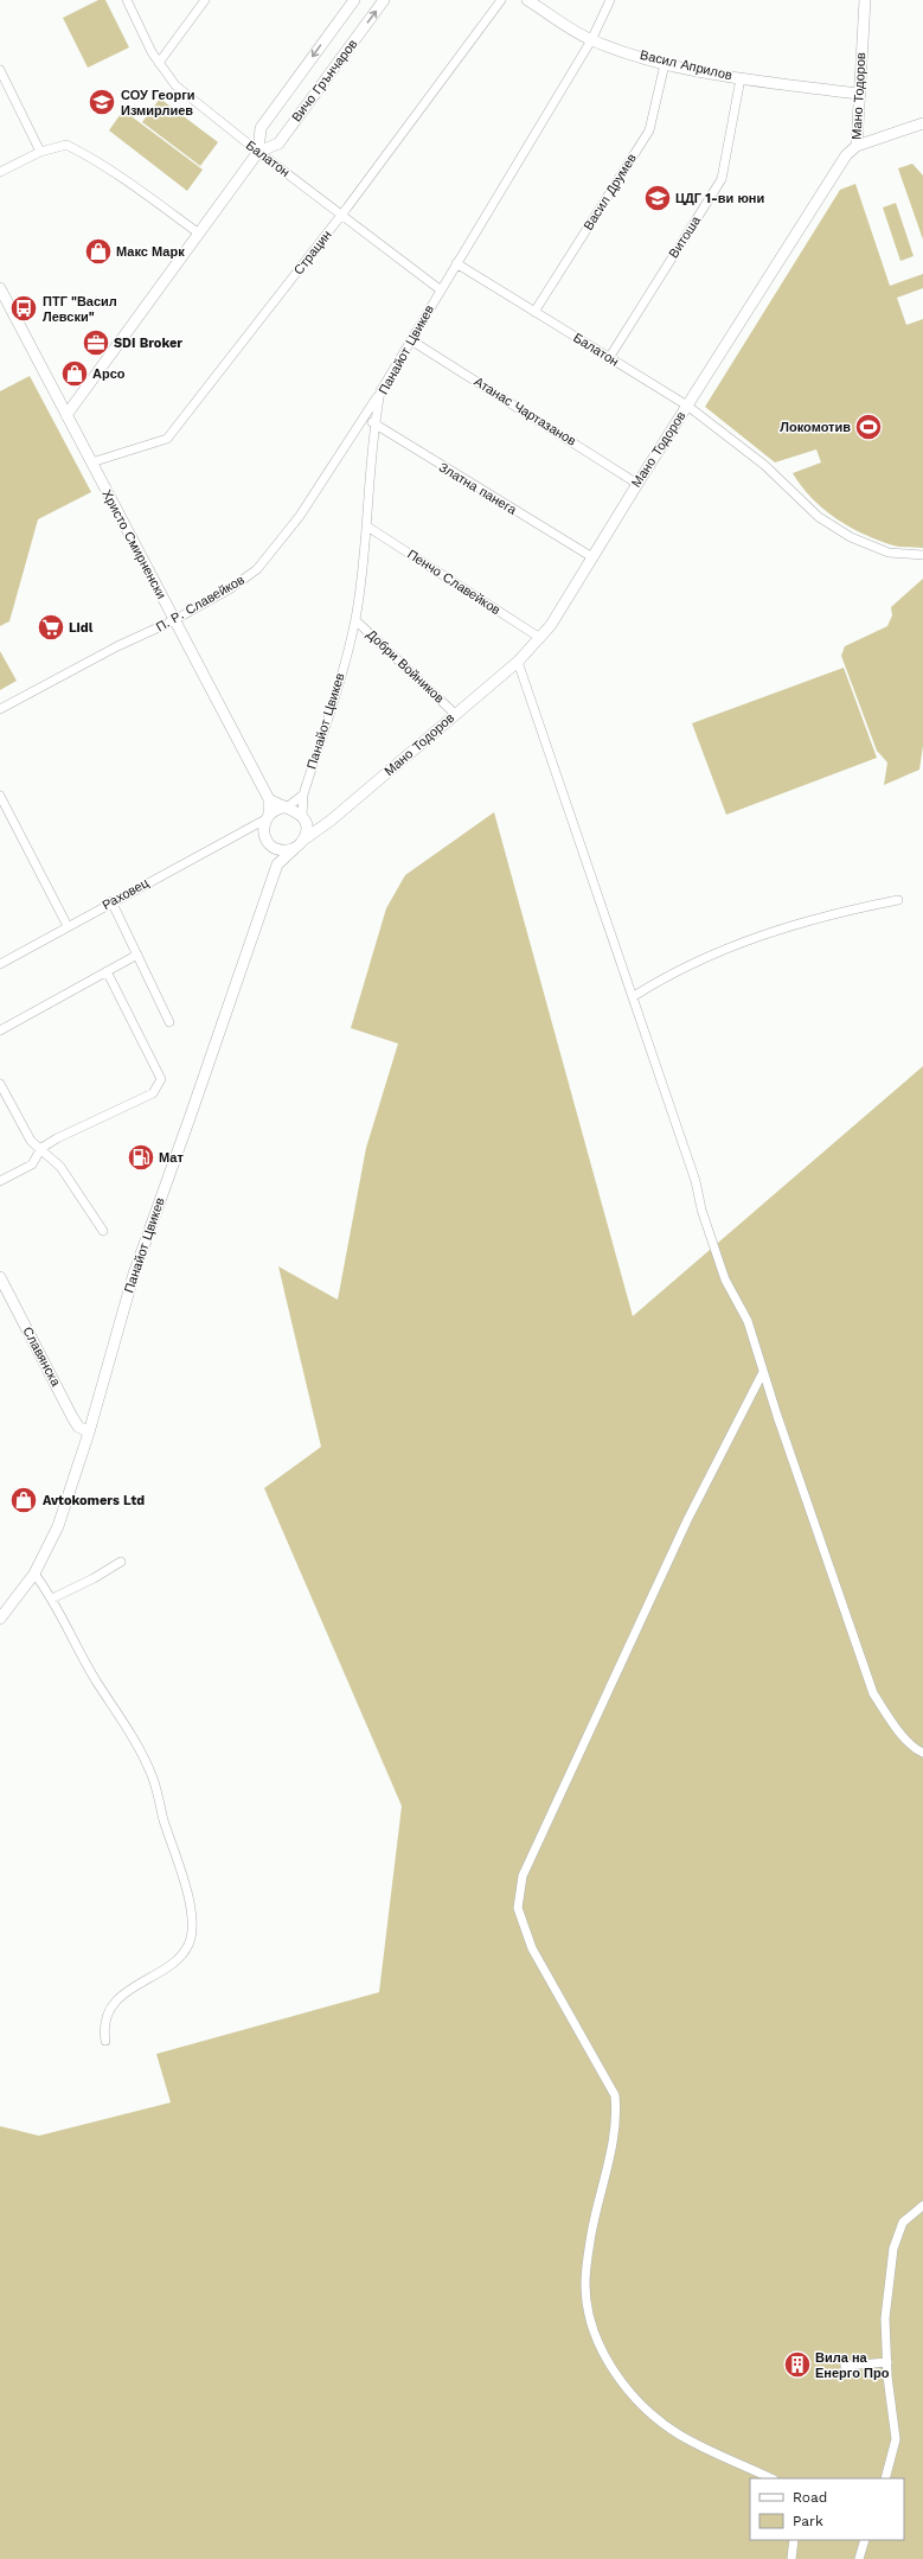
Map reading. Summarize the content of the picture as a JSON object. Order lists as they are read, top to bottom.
{
  "streets": {
    "street": [
      "Васил Априлов",
      "Вичо Грънчаров",
      "Мано Тодоров",
      "Балатон",
      "Васил Друмев",
      "Витоша",
      "Страцин",
      "Панайот Цвикев",
      "Атанас Чартазанов",
      "Златна панега",
      "Христо Смирненски",
      "Пенчо Славейков",
      "П. Р. Славейков",
      "Добри Войников",
      "Раховец",
      "Славянска"
    ]
  },
  "crossings": [
    ["Васил Априлов", "Мано Тодоров"],
    ["Васил Априлов", "Васил Друмев"],
    ["Васил Априлов", "Витоша"],
    ["Васил Априлов", "Панайот Цвикев"],
    ["Вичо Грънчаров", "Балатон"],
    ["Вичо Грънчаров", "Христо Смирненски"],
    ["Мано Тодоров", "Балатон"],
    ["Мано Тодоров", "Панайот Цвикев"],
    ["Мано Тодоров", "Атанас Чартазанов"],
    ["Мано Тодоров", "Златна панега"],
    ["Мано Тодоров", "Христо Смирненски"],
    ["Мано Тодоров", "Пенчо Славейков"],
    ["Мано Тодоров", "Добри Войников"],
    ["Мано Тодоров", "Раховец"],
    ["Балатон", "Васил Друмев"],
    ["Балатон", "Витоша"],
    ["Балатон", "Страцин"],
    ["Балатон", "Панайот Цвикев"],
    ["Страцин", "Христо Смирненски"],
    ["Панайот Цвикев", "Атанас Чартазанов"],
    ["Панайот Цвикев", "Златна панега"],
    ["Панайот Цвикев", "Христо Смирненски"],
    ["Панайот Цвикев", "Пенчо Славейков"],
    ["Панайот Цвикев", "П. Р. Славейков"],
    ["Панайот Цвикев", "Добри Войников"],
    ["Панайот Цвикев", "Раховец"],
    ["Панайот Цвикев", "Славянска"],
    ["Златна панега", "П. Р. Славейков"],
    ["Христо Смирненски", "П. Р. Славейков"],
    ["Христо Смирненски", "Раховец"]
  ],
  "places": {
    "school or university": ["СОУ Георги Измирлиев", "ЦДГ 1-ви юни"],
    "shop": ["Макс Марк", "Арсо", "Avtokomers Ltd"],
    "bus stop": ["ПТГ \"Васил Левски\""],
    "office": ["SDI Broker"],
    "sports": ["Локомотив"],
    "supermarket": ["Lidl"],
    "fuel station": ["Мат"],
    "building": ["Вила на Енерго Про"]
  },
  "legend": ["Road", "Park"]
}
